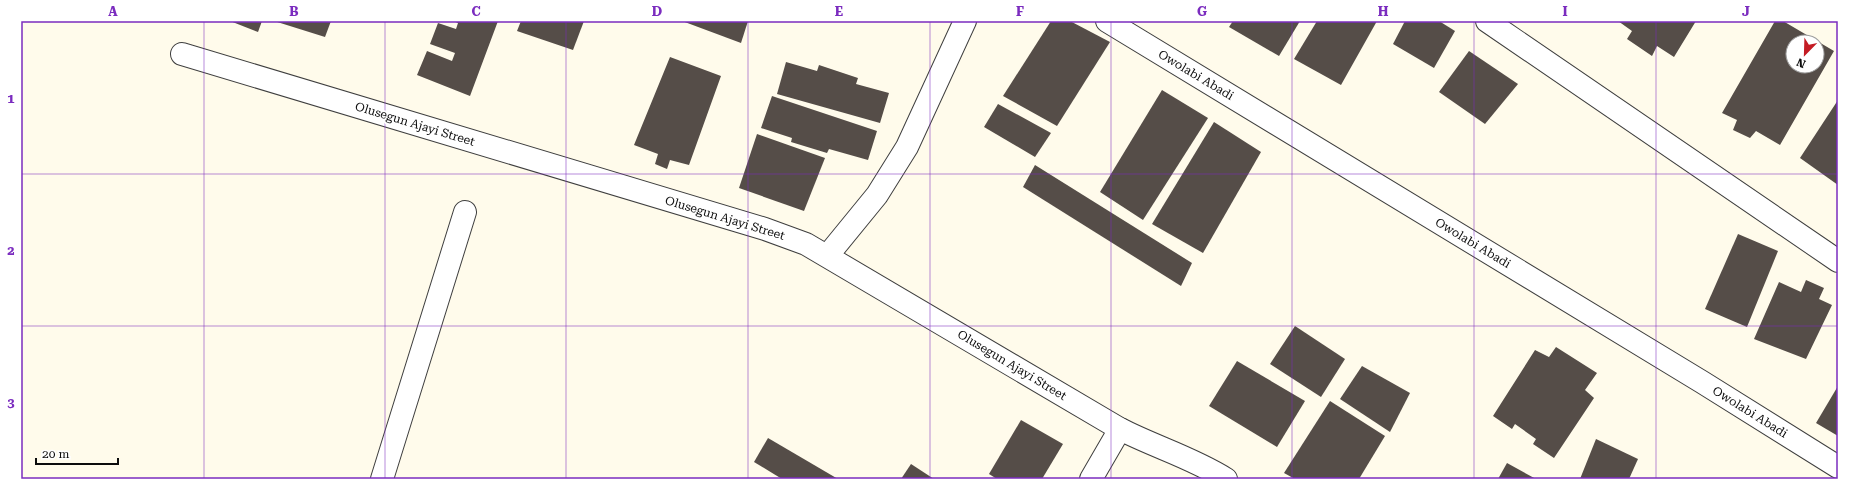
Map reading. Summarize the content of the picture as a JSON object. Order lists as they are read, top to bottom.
{
  "streets": {
    "street": ["Owolabi Abadi", "Olusegun Ajayi Street"]
  },
  "scale_bar": "20 m",
  "north": "bottom left",
  "grid": {
    "columns": [
      "A",
      "B",
      "C",
      "D",
      "E",
      "F",
      "G",
      "H",
      "I",
      "J"
    ],
    "rows": ["1", "2", "3"]
  }
}
